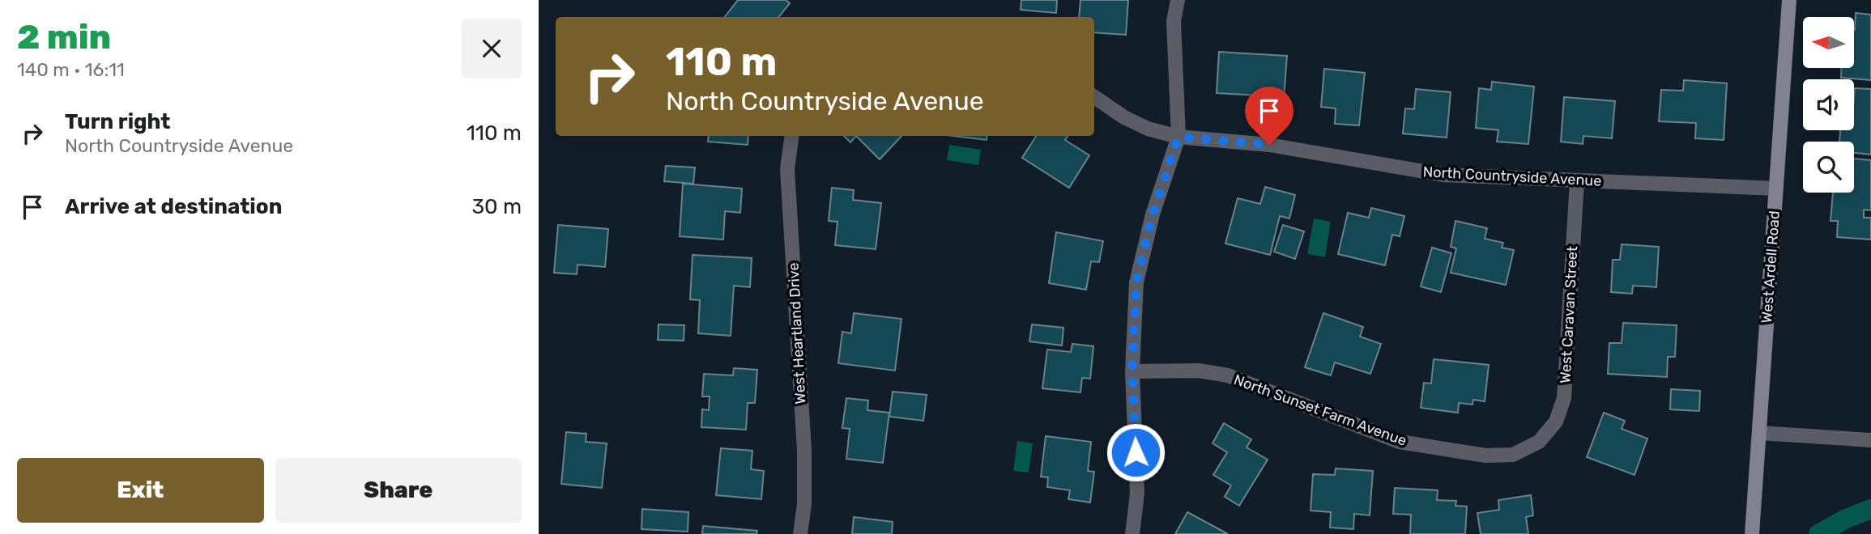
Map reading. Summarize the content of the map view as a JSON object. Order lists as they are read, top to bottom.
{
  "streets": {
    "street": [
      "North Countryside Avenue",
      "West Ardell Road",
      "West Caravan Street",
      "West Heartland Drive",
      "North Sunset Farm Avenue"
    ]
  },
  "crossings": [
    ["North Countryside Avenue", "West Ardell Road"],
    ["North Countryside Avenue", "West Caravan Street"],
    ["West Caravan Street", "North Sunset Farm Avenue"]
  ],
  "north": "left",
  "page": {
    "heading": ["2 min", "140 m · 16:11"],
    "turn": ["110 m", "North Countryside Avenue"],
    "list": [
      {
        "name": "Turn right",
        "note": "North Countryside Avenue",
        "value": "110 m"
      },
      {
        "name": "Arrive at destination",
        "value": "30 m"
      }
    ],
    "buttons": ["Exit", "Share"]
  }
}
